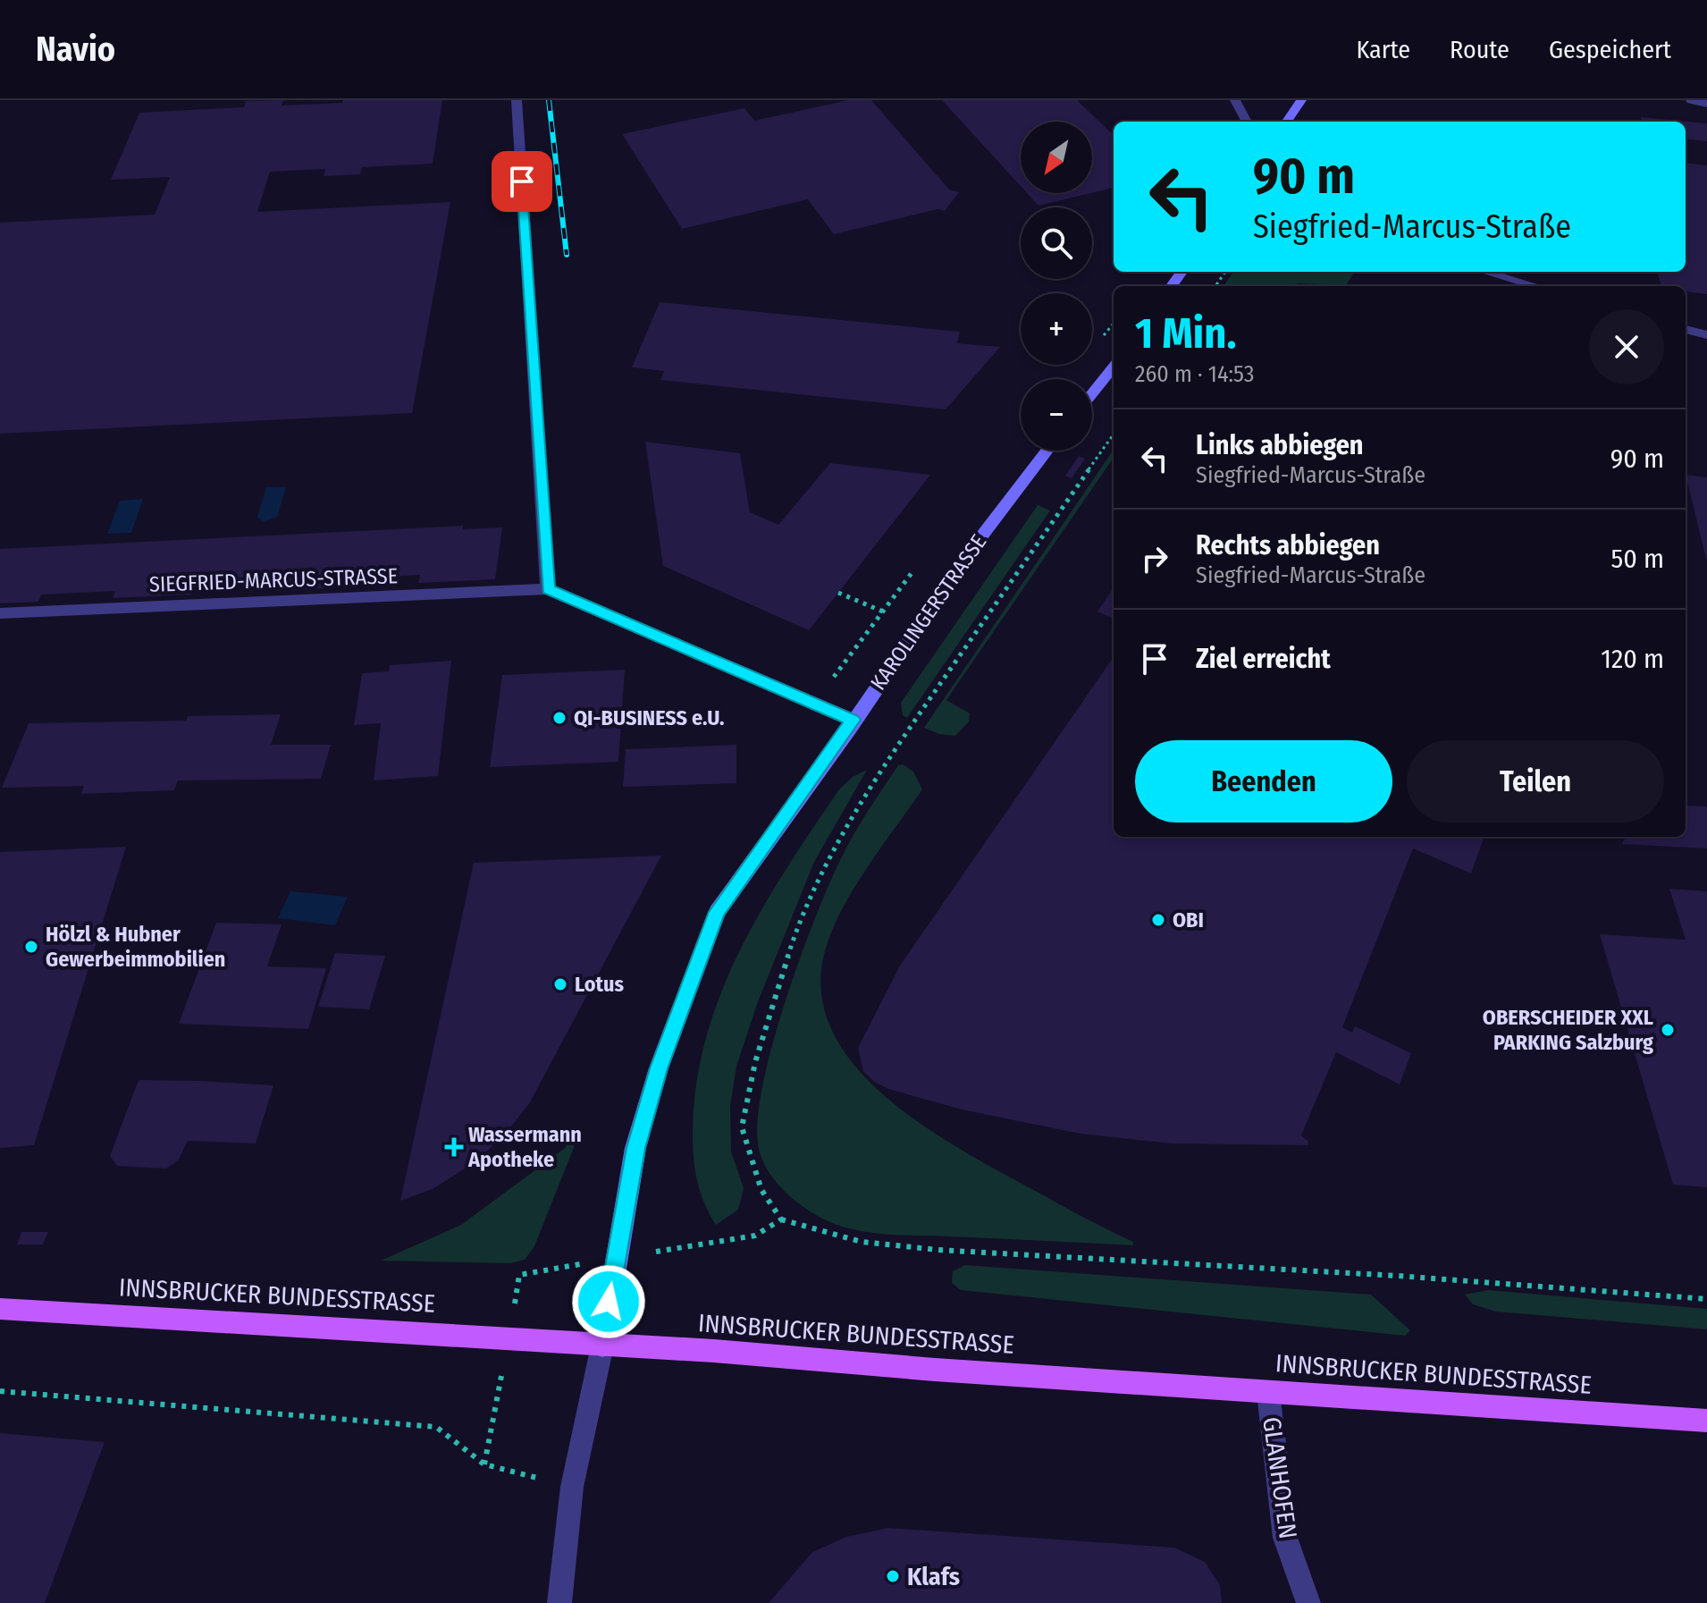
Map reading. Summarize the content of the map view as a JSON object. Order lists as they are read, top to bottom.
{
  "streets": {
    "main road": ["INNSBRUCKER BUNDESSTRASSE"],
    "street": ["SIEGFRIED-MARCUS-STRASSE", "KAROLINGERSTRASSE", "GLANHOFEN"]
  },
  "crossings": [
    ["SIEGFRIED-MARCUS-STRASSE", "KAROLINGERSTRASSE"],
    ["KAROLINGERSTRASSE", "INNSBRUCKER BUNDESSTRASSE"],
    ["INNSBRUCKER BUNDESSTRASSE", "GLANHOFEN"]
  ],
  "places": {
    "other": [
      "QI-BUSINESS e.U.",
      "OBI",
      "Hölzl & Hubner Gewerbeimmobilien",
      "Lotus",
      "OBERSCHEIDER XXL PARKING Salzburg",
      "Klafs"
    ],
    "health": ["Wassermann Apotheke"]
  },
  "north": "bottom left",
  "page": {
    "header": "Navio",
    "nav": ["Karte", "Route", "Gespeichert"],
    "map_buttons": ["+", "−"],
    "turn": ["90 m", "Siegfried-Marcus-Straße"],
    "heading": ["1 Min.", "260 m · 14:53"],
    "list": [
      {
        "name": "Links abbiegen",
        "note": "Siegfried-Marcus-Straße",
        "value": "90 m"
      },
      {
        "name": "Rechts abbiegen",
        "note": "Siegfried-Marcus-Straße",
        "value": "50 m"
      },
      {
        "name": "Ziel erreicht",
        "value": "120 m"
      }
    ],
    "buttons": ["Beenden", "Teilen"]
  }
}
